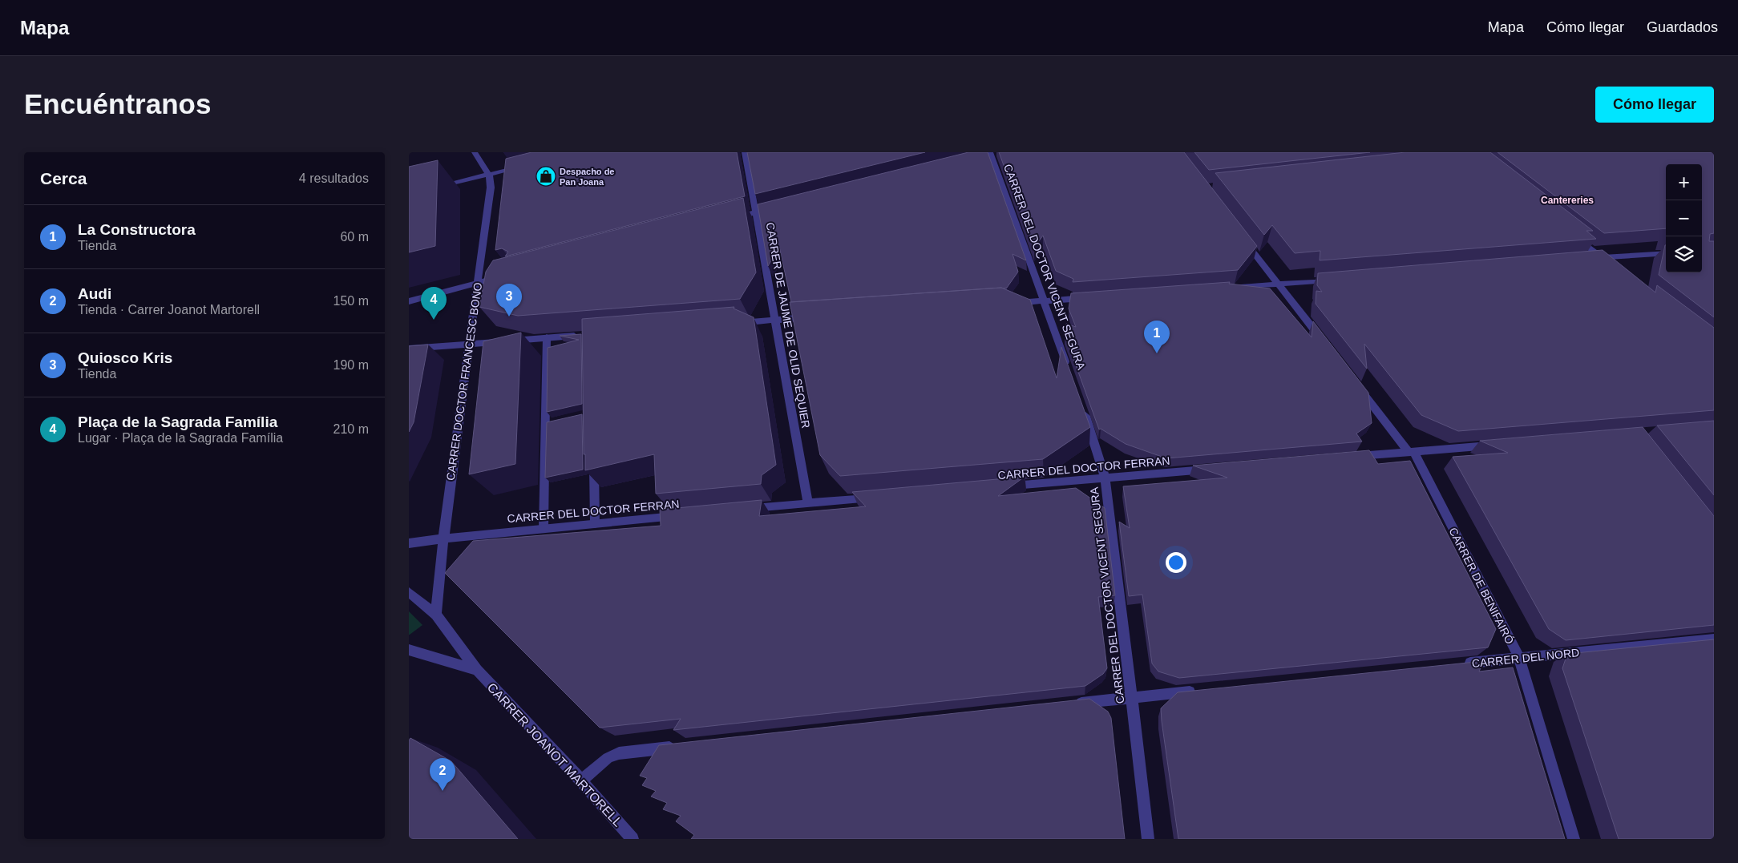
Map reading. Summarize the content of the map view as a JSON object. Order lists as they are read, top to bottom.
{
  "streets": {
    "street": [
      "CARRER DEL DOCTOR VICENT SEGURA",
      "CARRER DE JAUME DE OLID SEQUIER",
      "CARRER DOCTOR FRANCESC BONO",
      "CARRER DEL DOCTOR FERRAN",
      "CARRER DE BENIFAIRÓ",
      "CARRER DEL NORD",
      "CARRER JOANOT MARTORELL"
    ]
  },
  "crossings": [
    ["CARRER DEL DOCTOR VICENT SEGURA", "CARRER DEL DOCTOR FERRAN"],
    ["CARRER DOCTOR FRANCESC BONO", "CARRER DEL DOCTOR FERRAN"],
    ["CARRER DOCTOR FRANCESC BONO", "CARRER JOANOT MARTORELL"],
    ["CARRER DE BENIFAIRÓ", "CARRER DEL NORD"]
  ],
  "districts": ["Cantereries"],
  "places": {
    "shop": ["Despacho de Pan Joana"]
  },
  "page": {
    "header": "Mapa",
    "nav": ["Mapa", "Cómo llegar", "Guardados"],
    "buttons": "Cómo llegar",
    "title": "Encuéntranos",
    "heading": ["Cerca", "4 resultados"],
    "map_buttons": ["+", "−"],
    "list": [
      {
        "mark": "1",
        "name": "La Constructora",
        "note": "Tienda",
        "value": "60 m"
      },
      {
        "mark": "2",
        "name": "Audi",
        "note": "Tienda · Carrer Joanot Martorell",
        "value": "150 m"
      },
      {
        "mark": "3",
        "name": "Quiosco Kris",
        "note": "Tienda",
        "value": "190 m"
      },
      {
        "mark": "4",
        "name": "Plaça de la Sagrada Família",
        "note": "Lugar · Plaça de la Sagrada Família",
        "value": "210 m"
      }
    ],
    "pins": [
      "3",
      "4",
      "1",
      "2"
    ]
  }
}
